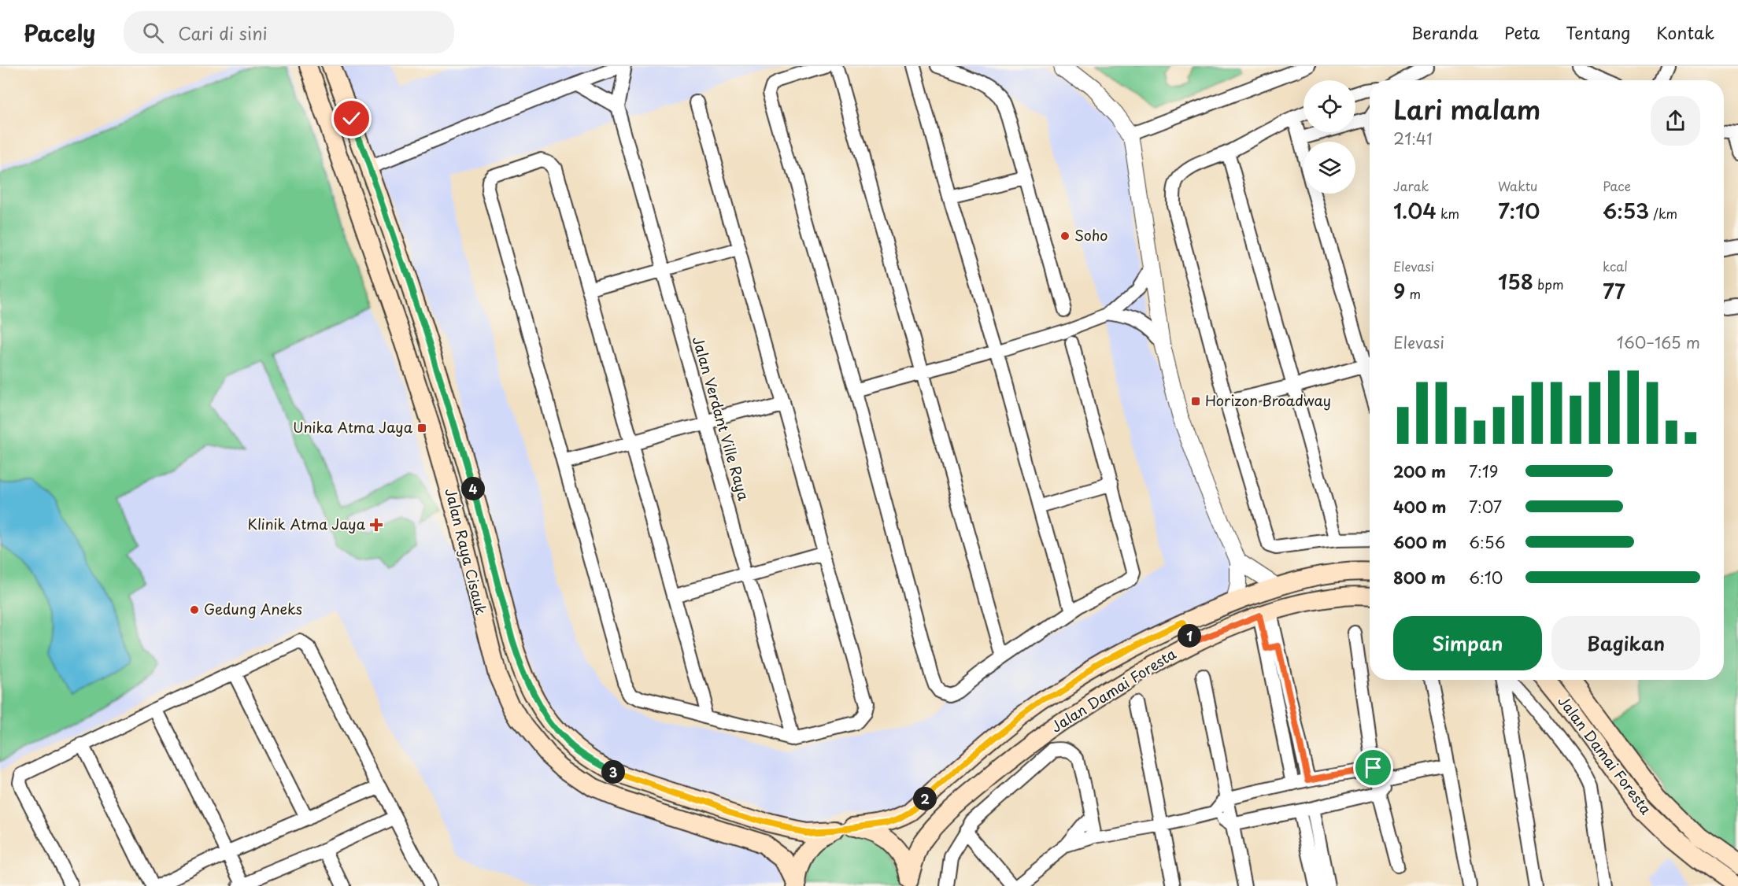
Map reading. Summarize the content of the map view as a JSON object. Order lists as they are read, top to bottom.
{
  "streets": {
    "main road": ["Jalan Raya Cisauk", "Jalan Damai Foresta"],
    "street": ["Jalan Verdant Ville Raya"]
  },
  "crossings": [
    ["Jalan Raya Cisauk", "Jalan Damai Foresta"]
  ],
  "places": {
    "other": ["Soho", "Gedung Aneks"],
    "transit": ["Horizon Broadway", "Unika Atma Jaya"],
    "health": ["Klinik Atma Jaya"]
  },
  "page": {
    "header": "Pacely",
    "search": "Cari di sini",
    "nav": [
      "Beranda",
      "Peta",
      "Tentang",
      "Kontak"
    ],
    "heading": ["Lari malam", "21:41"],
    "stats": [
      ["Jarak", "1.04 km"],
      ["Waktu", "7:10"],
      ["Pace", "6:53 /km"],
      ["Elevasi", "9 m"],
      ["158 bpm"],
      ["kcal", "77"]
    ],
    "chart": ["Elevasi", "160–165 m"],
    "list": [
      {
        "name": "200 m",
        "note": "7:19"
      },
      {
        "name": "400 m",
        "note": "7:07"
      },
      {
        "name": "600 m",
        "note": "6:56"
      },
      {
        "name": "800 m",
        "note": "6:10"
      }
    ],
    "pins": [
      "4",
      "1",
      "3",
      "2"
    ],
    "buttons": ["Simpan", "Bagikan"]
  }
}
